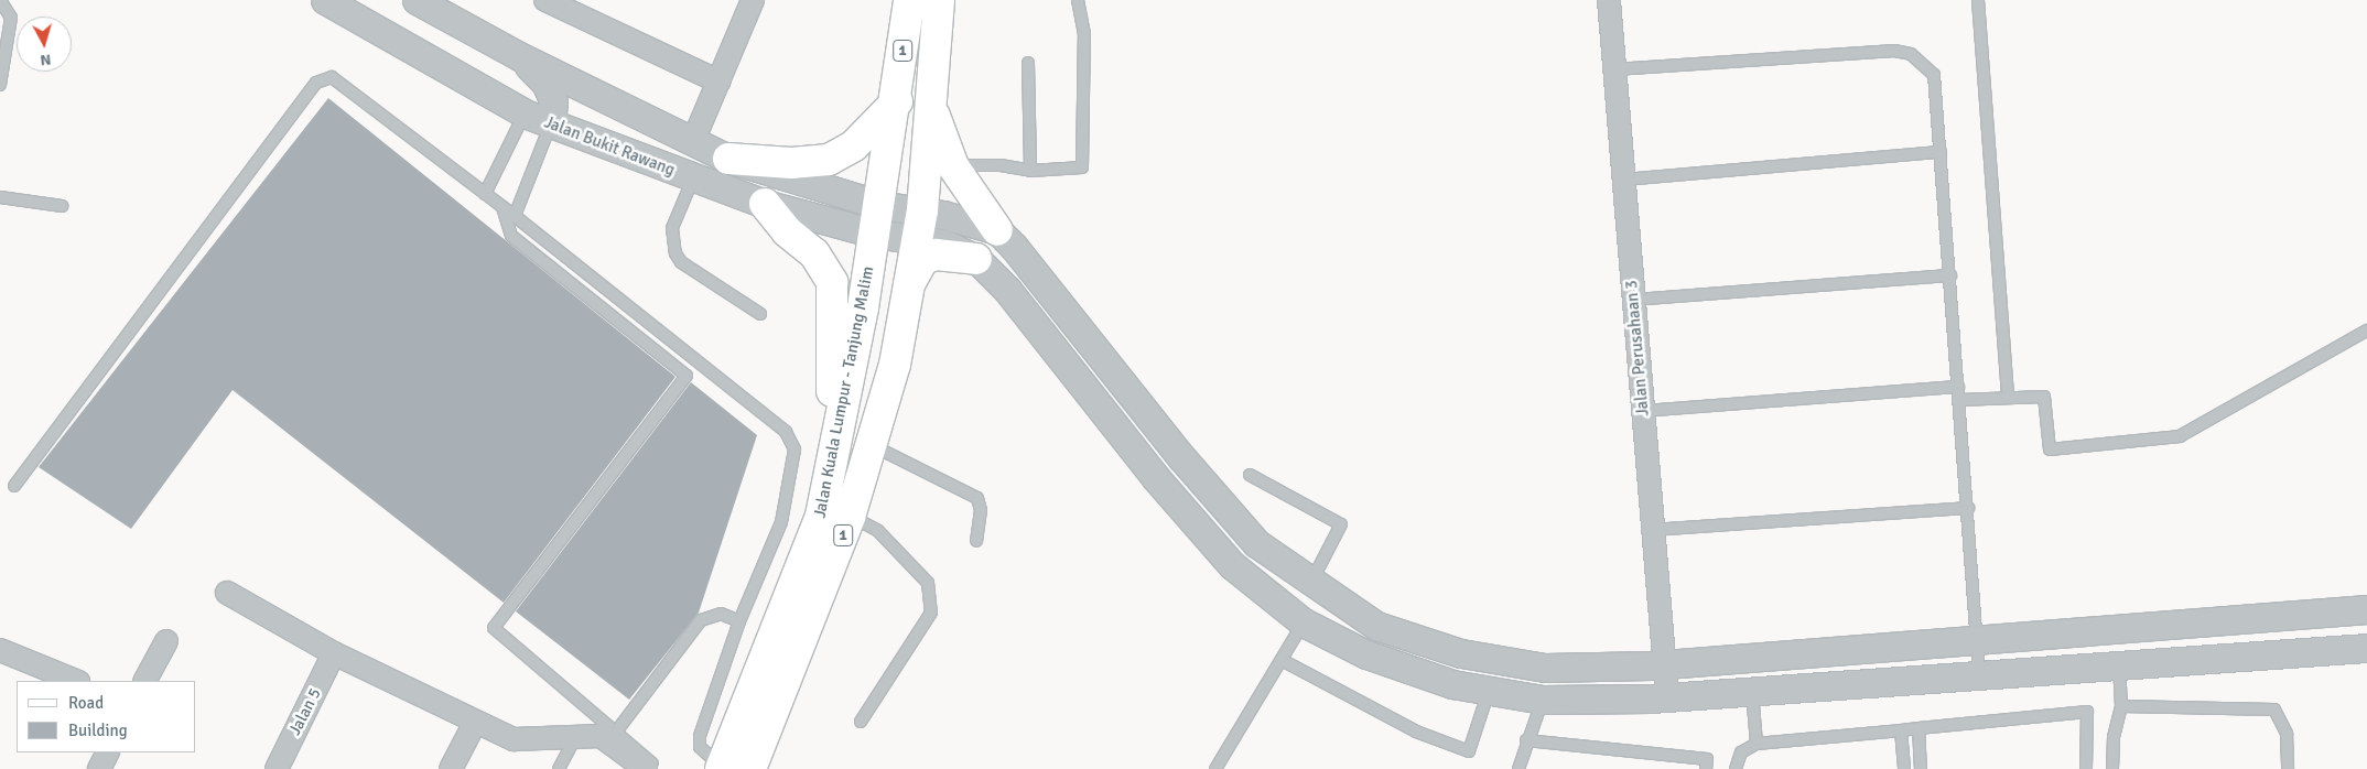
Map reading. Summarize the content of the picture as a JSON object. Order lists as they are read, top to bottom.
{
  "streets": {
    "main road": ["1", "Jalan Kuala Lumpur - Tanjung Malim"],
    "street": ["Jalan Bukit Rawang", "Jalan Perusahaan 3", "Jalan 5"]
  },
  "crossings": [
    ["Jalan Bukit Rawang", "Jalan Perusahaan 3"],
    ["Jalan Bukit Rawang", "Jalan Kuala Lumpur - Tanjung Malim"]
  ],
  "legend": ["Road", "Building"],
  "north": "bottom"
}
